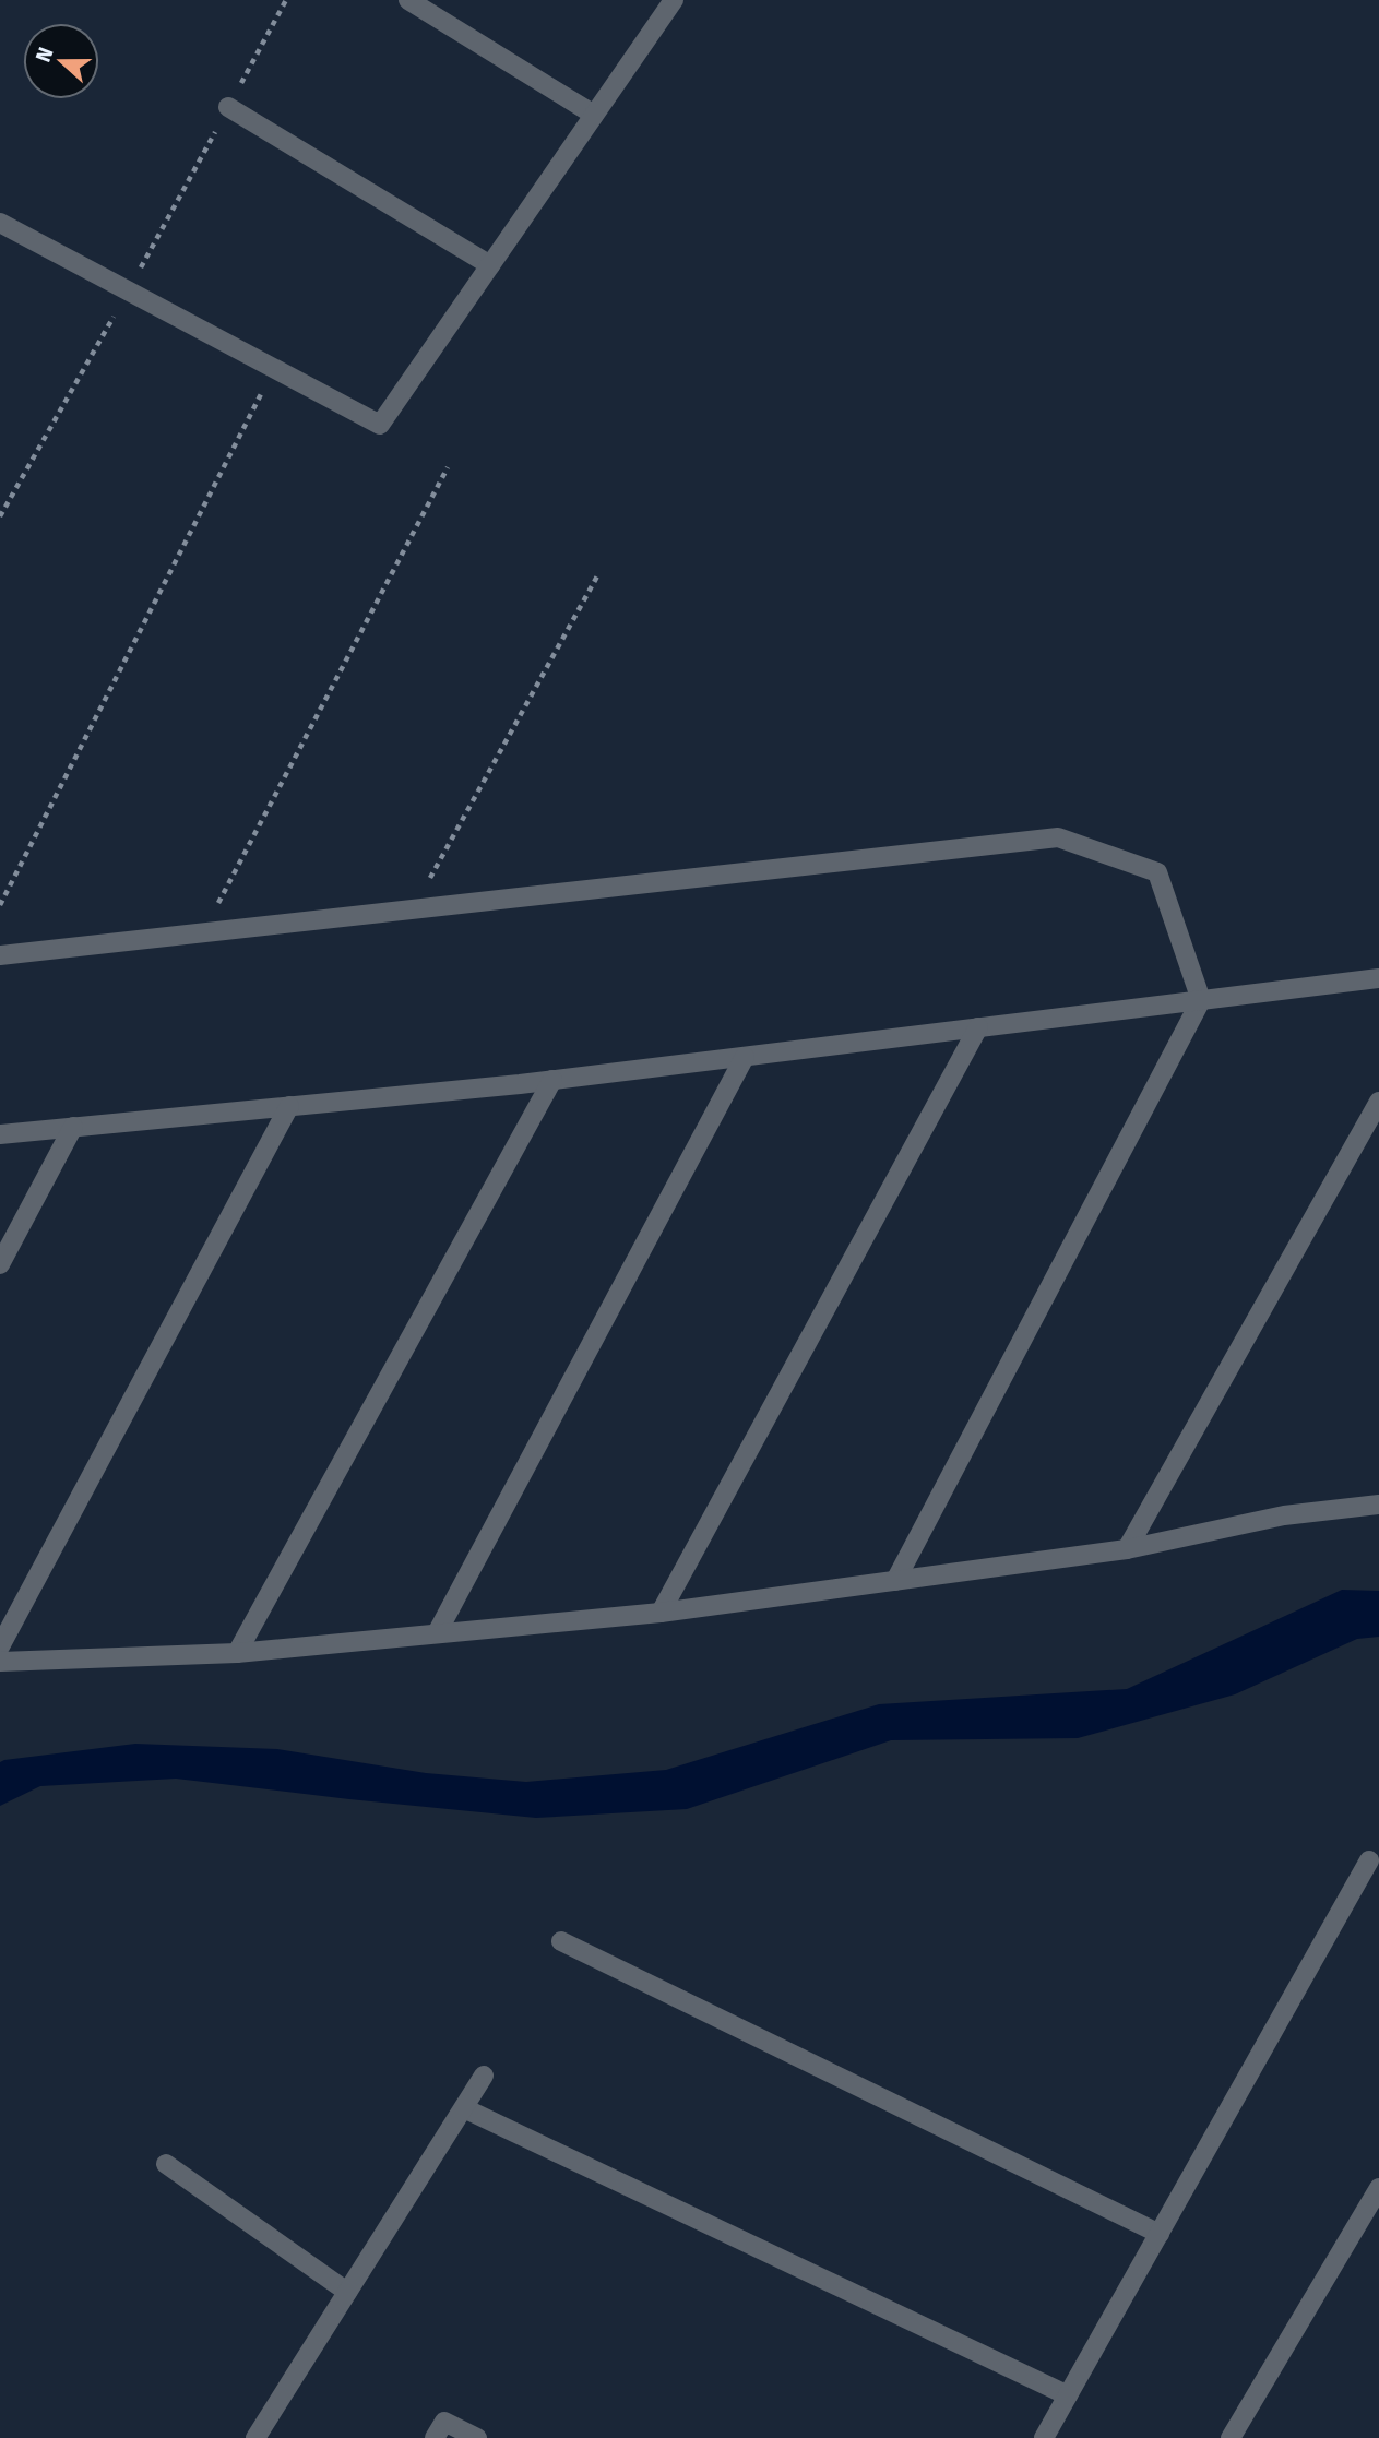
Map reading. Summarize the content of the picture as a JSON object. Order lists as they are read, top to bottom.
{
  "north": "left"
}
